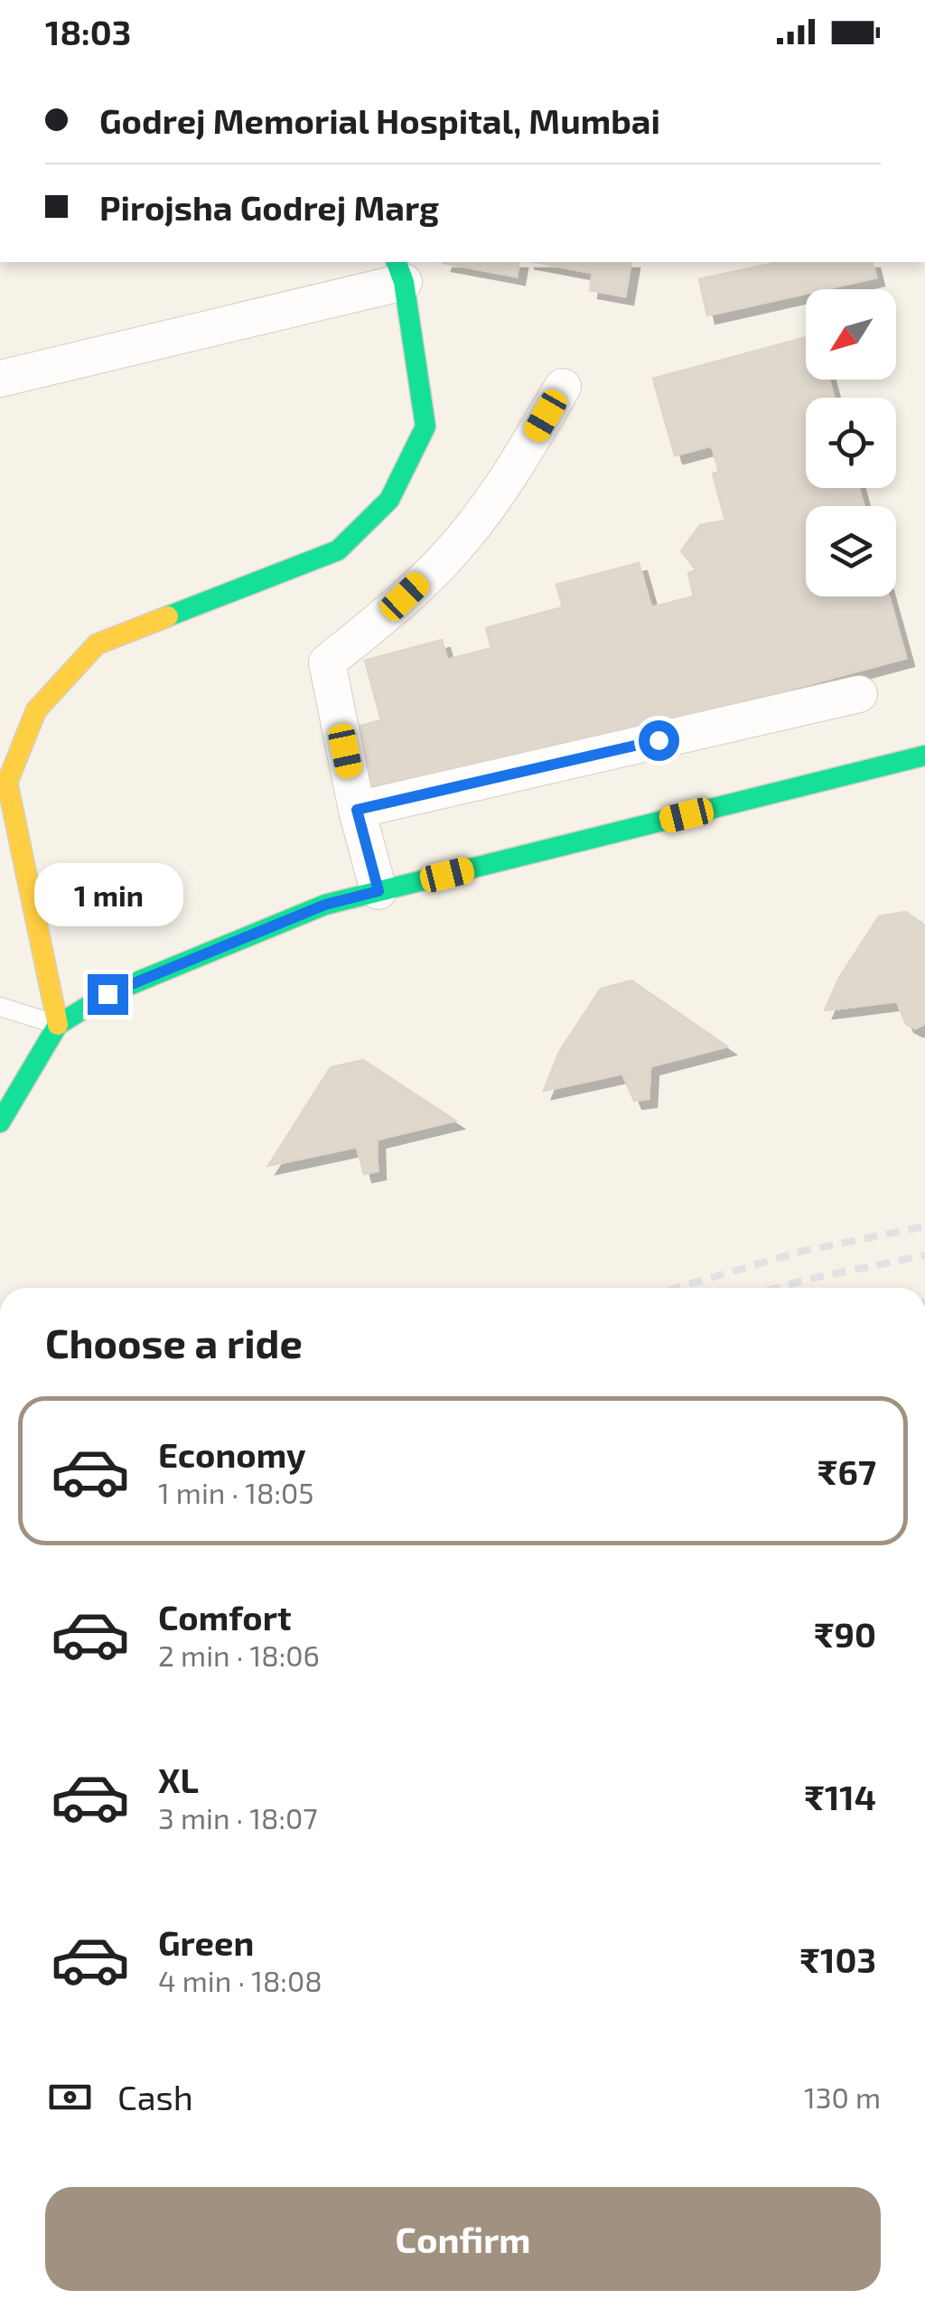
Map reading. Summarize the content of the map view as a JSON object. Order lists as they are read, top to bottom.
{
  "north": "bottom left",
  "page": {
    "status": "18:03",
    "banner": ["Godrej Memorial Hospital, Mumbai", "Pirojsha Godrej Marg"],
    "bubble": "1 min",
    "heading": "Choose a ride",
    "list": [
      {
        "name": "Economy",
        "note": "1 min · 18:05",
        "value": "₹67"
      },
      {
        "name": "Comfort",
        "note": "2 min · 18:06",
        "value": "₹90"
      },
      {
        "name": "XL",
        "note": "3 min · 18:07",
        "value": "₹114"
      },
      {
        "name": "Green",
        "note": "4 min · 18:08",
        "value": "₹103"
      }
    ],
    "pay": ["Cash", "130 m"],
    "buttons": "Confirm"
  }
}
